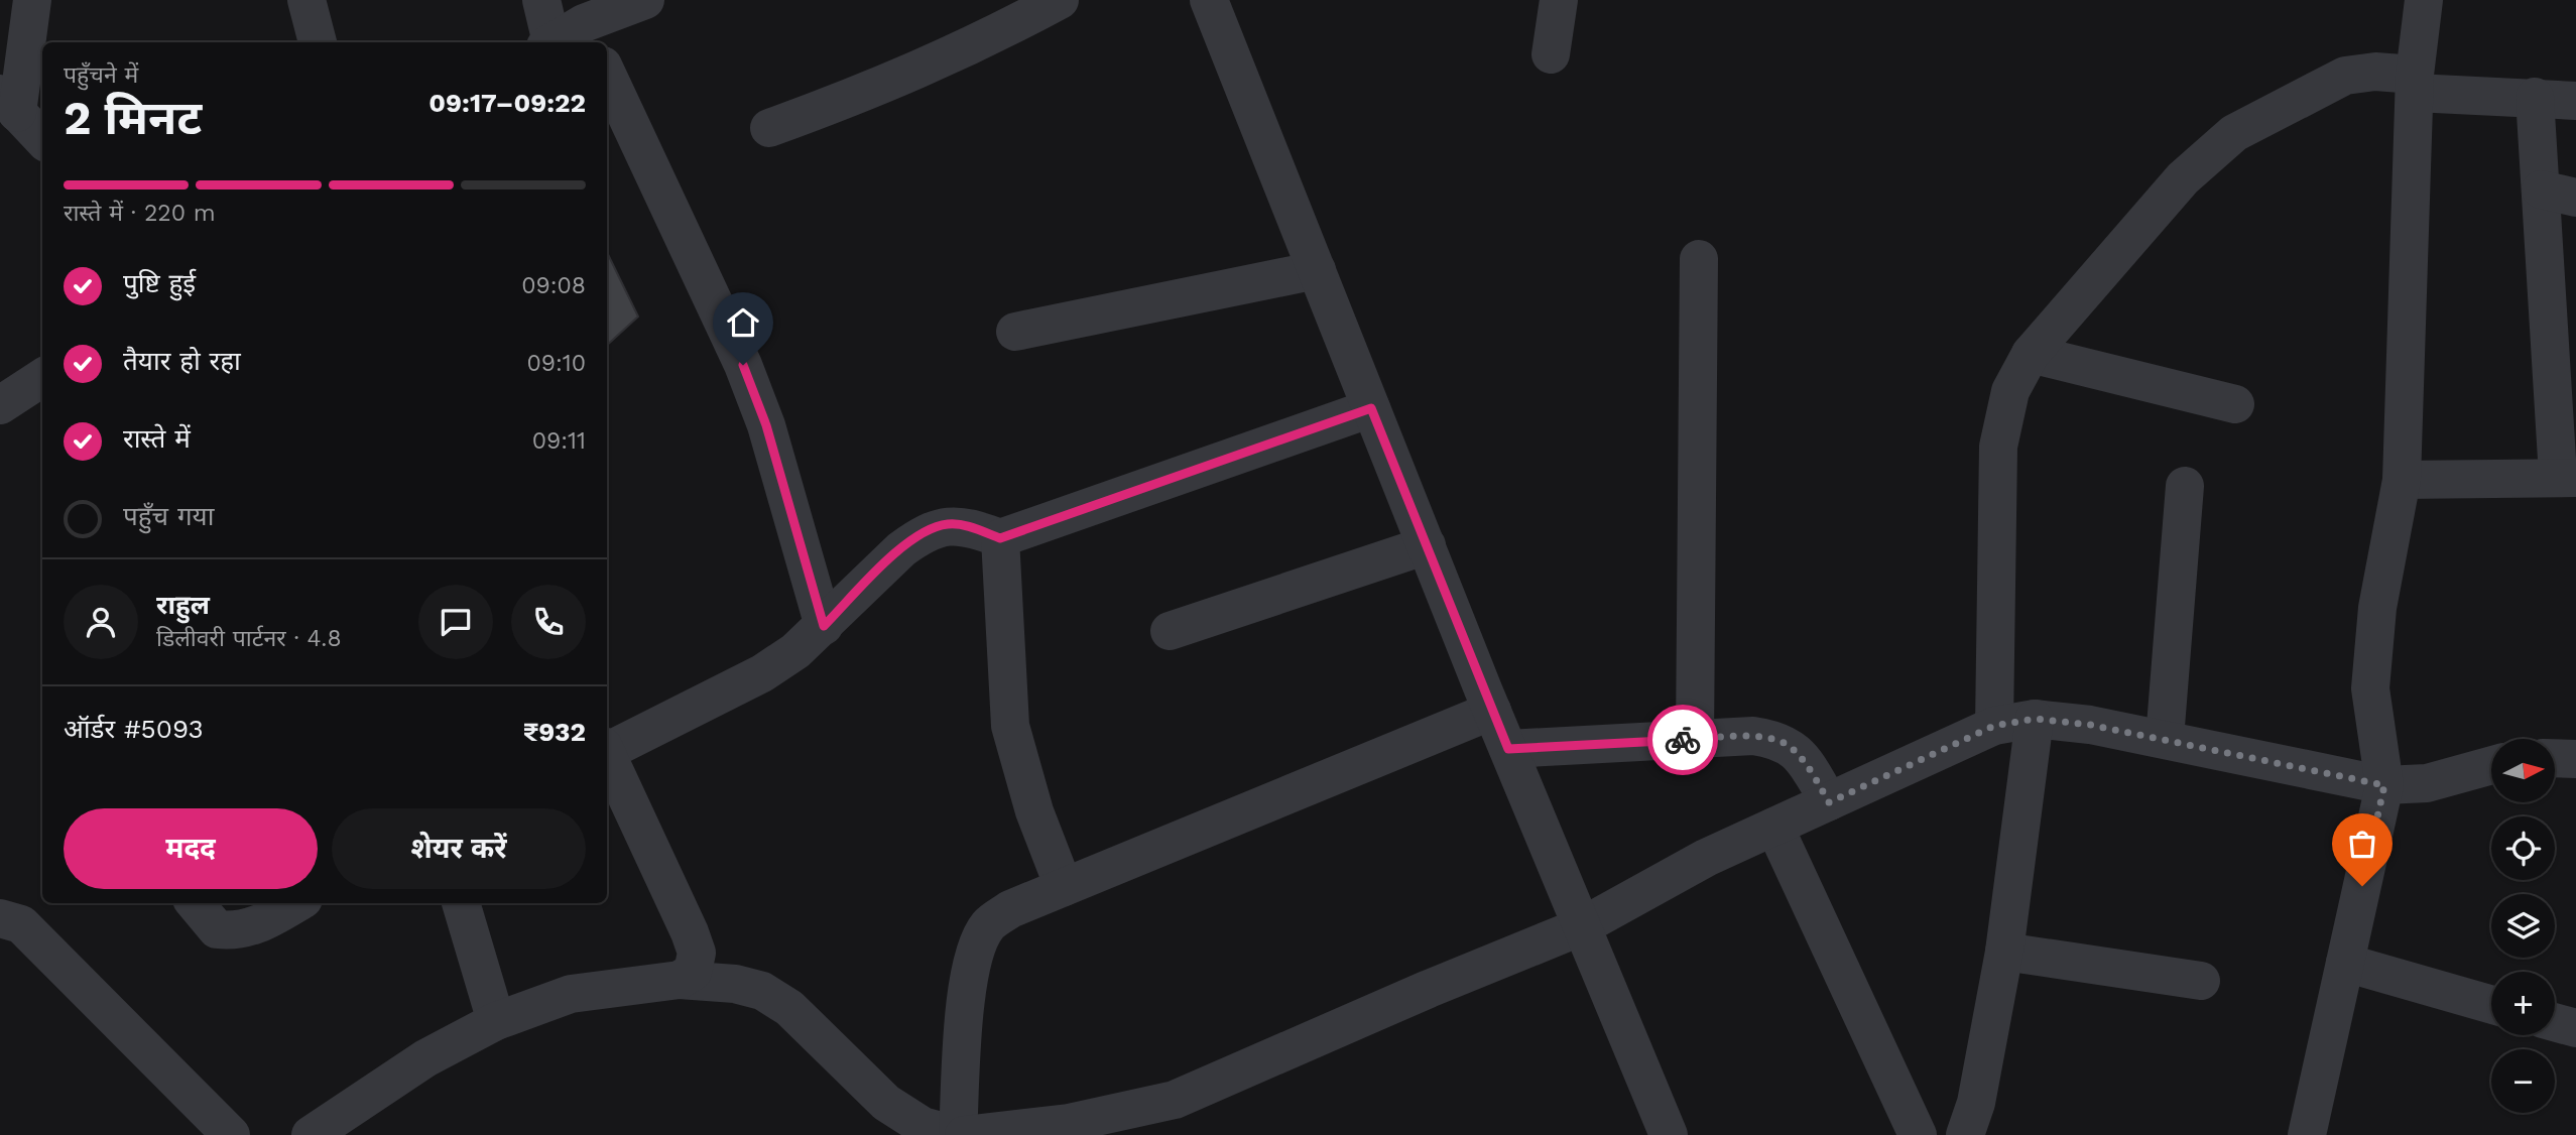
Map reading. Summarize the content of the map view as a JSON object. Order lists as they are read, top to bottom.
{
  "north": "right",
  "page": {
    "heading": ["2 मिनट", "पहुँचने में", "09:17–09:22"],
    "panel": [
      "राहुल",
      "डिलीवरी पार्टनर · 4.8",
      "ऑर्डर #5093",
      "₹932"
    ],
    "bar": "रास्ते में · 220 m",
    "list": [
      ["पुष्टि हुई", "09:08"],
      ["तैयार हो रहा", "09:10"],
      ["रास्ते में", "09:11"],
      "पहुँच गया"
    ],
    "map_buttons": ["+", "−"],
    "buttons": ["मदद", "शेयर करें"]
  }
}
